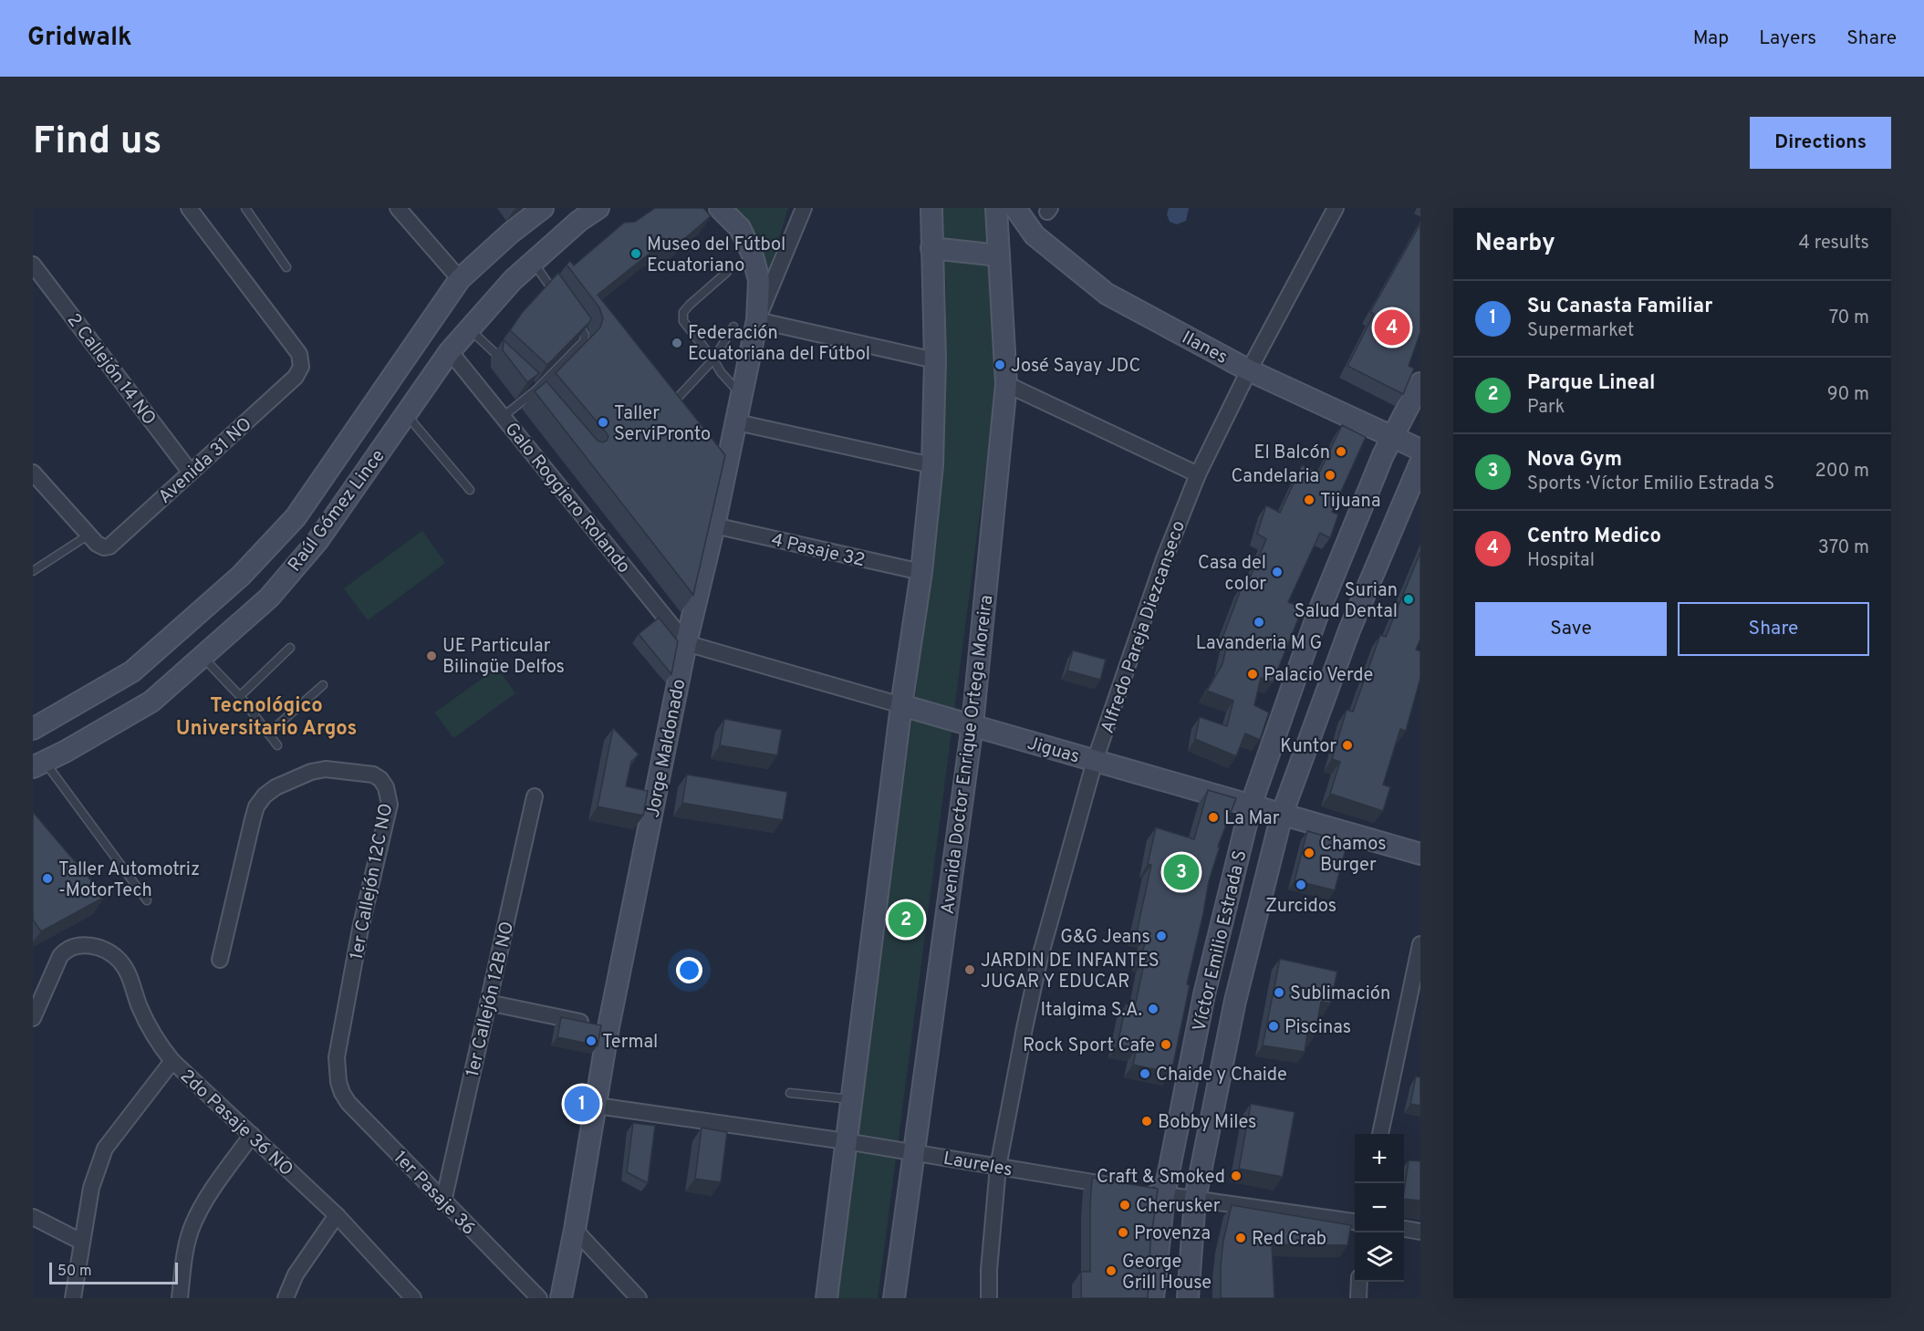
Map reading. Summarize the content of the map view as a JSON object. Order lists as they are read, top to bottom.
{
  "streets": {
    "main road": [
      "Ilanes",
      "Raúl Gómez Lince",
      "Jorge Maldonado",
      "Jiguas",
      "Avenida Doctor Enrique Ortega Moreira",
      "Víctor Emilio Estrada S"
    ],
    "street": [
      "2 Callejón 14 NO",
      "Avenida 31 NO",
      "Galo Roggiero Rolando",
      "4 Pasaje 32",
      "Alfredo Pareja Diezcanseco",
      "1er Callejón 12C NO",
      "1er Callejón 12B NO",
      "2do Pasaje 36 NO",
      "Laureles",
      "1er Pasaje 36"
    ]
  },
  "crossings": [
    ["Ilanes", "Alfredo Pareja Diezcanseco"],
    ["Ilanes", "Víctor Emilio Estrada S"],
    ["2 Callejón 14 NO", "Avenida 31 NO"],
    ["Galo Roggiero Rolando", "Raúl Gómez Lince"],
    ["Galo Roggiero Rolando", "Jorge Maldonado"],
    ["Galo Roggiero Rolando", "Jiguas"],
    ["4 Pasaje 32", "Jorge Maldonado"],
    ["Alfredo Pareja Diezcanseco", "Jiguas"],
    ["Alfredo Pareja Diezcanseco", "Laureles"],
    ["Jorge Maldonado", "Jiguas"],
    ["Jorge Maldonado", "Laureles"],
    ["Jiguas", "Avenida Doctor Enrique Ortega Moreira"],
    ["Jiguas", "Víctor Emilio Estrada S"],
    ["Avenida Doctor Enrique Ortega Moreira", "Laureles"],
    ["1er Callejón 12C NO", "1er Pasaje 36"],
    ["1er Callejón 12B NO", "1er Pasaje 36"]
  ],
  "districts": ["Tecnológico Universitario Argos"],
  "places": [
    "Museo del Fútbol Ecuatoriano",
    "Federación Ecuatoriana del Fútbol",
    "José Sayay JDC",
    "Taller ServiPronto",
    "El Balcón",
    "Candelaria",
    "Tijuana",
    "Casa del color",
    "Surian Salud Dental",
    "Lavanderia M G",
    "UE Particular Bilingüe Delfos",
    "Palacio Verde",
    "Kuntor",
    "La Mar",
    "Chamos Burger",
    "Taller Automotriz -MotorTech",
    "Zurcidos",
    "G&G Jeans",
    "JARDIN DE INFANTES JUGAR Y EDUCAR",
    "Sublimación",
    "Italgima S.A.",
    "Piscinas",
    "Termal",
    "Rock Sport Cafe",
    "Chaide y Chaide",
    "Bobby Miles",
    "Craft & Smoked",
    "Cherusker",
    "Provenza",
    "Red Crab",
    "George Grill House"
  ],
  "scale_bar": "50 m",
  "page": {
    "header": "Gridwalk",
    "nav": ["Map", "Layers", "Share"],
    "buttons": [
      "Directions",
      ["Save", "Share"]
    ],
    "title": "Find us",
    "heading": ["Nearby", "4 results"],
    "list": [
      {
        "mark": "1",
        "name": "Su Canasta Familiar",
        "note": "Supermarket",
        "value": "70 m"
      },
      {
        "mark": "2",
        "name": "Parque Lineal",
        "note": "Park",
        "value": "90 m"
      },
      {
        "mark": "3",
        "name": "Nova Gym",
        "note": "Sports · Víctor Emilio Estrada S",
        "value": "200 m"
      },
      {
        "mark": "4",
        "name": "Centro Medico",
        "note": "Hospital",
        "value": "370 m"
      }
    ],
    "pins": [
      "4",
      "3",
      "2",
      "1"
    ],
    "map_buttons": ["+", "−"],
    "scale": "50 m"
  }
}
